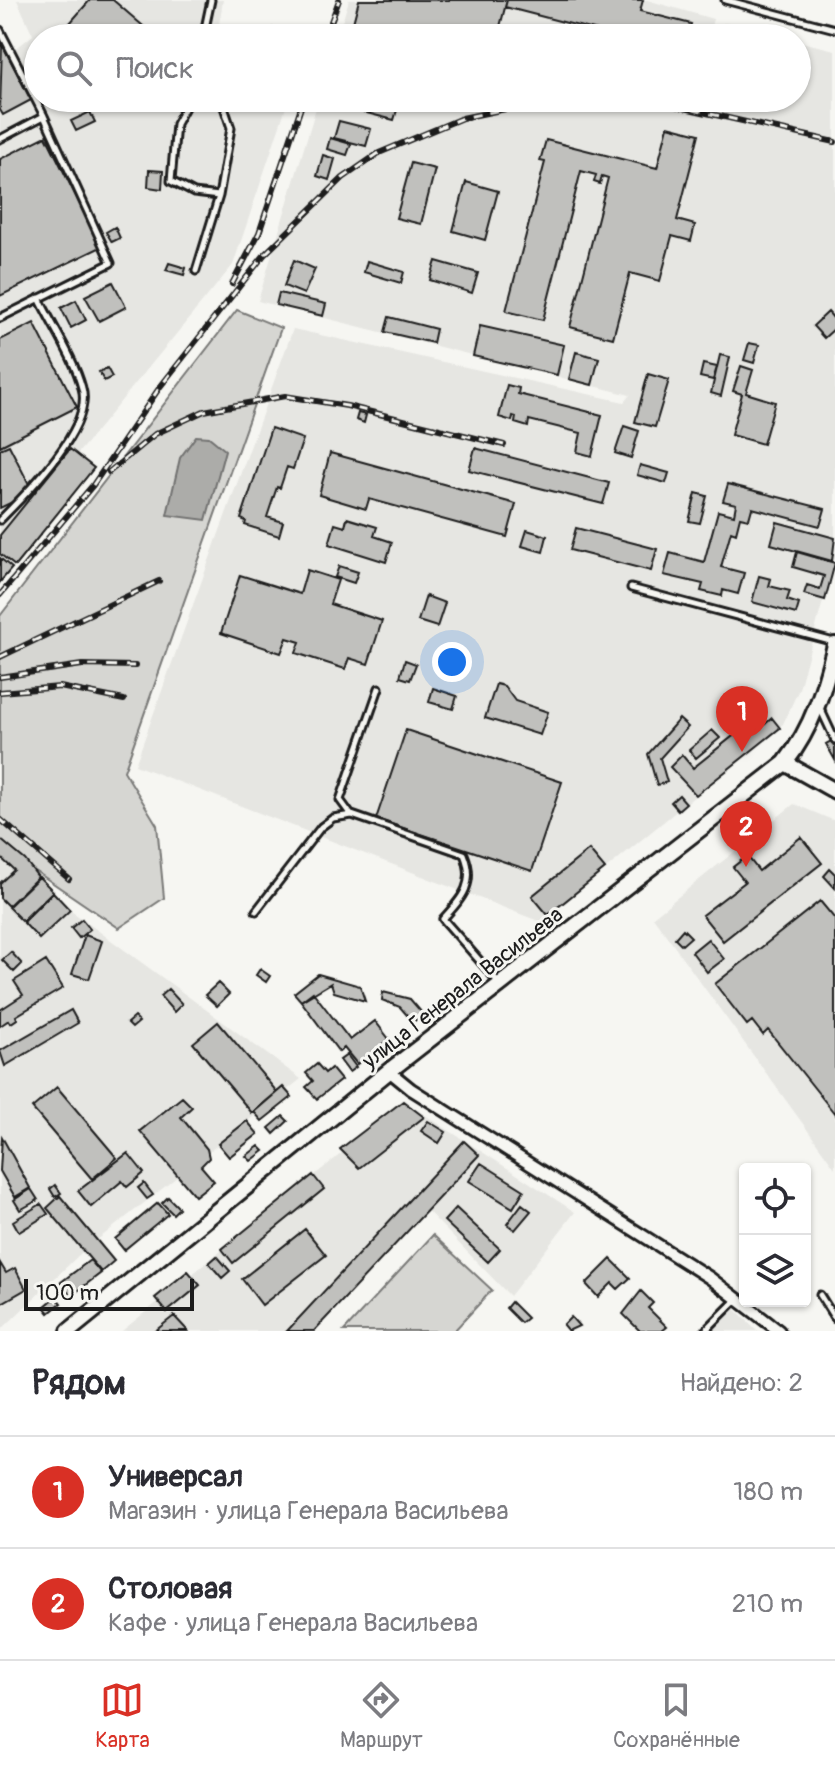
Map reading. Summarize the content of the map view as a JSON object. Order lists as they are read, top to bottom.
{
  "streets": {
    "main road": ["улица Генерала Васильева"]
  },
  "scale_bar": "100 m",
  "page": {
    "search": "Поиск",
    "pins": ["1", "2"],
    "scale": "100 m",
    "heading": ["Рядом", "Найдено: 2"],
    "list": [
      {
        "mark": "1",
        "name": "Универсал",
        "note": "Магазин · улица Генерала Васильева",
        "value": "180 m"
      },
      {
        "mark": "2",
        "name": "Столовая",
        "note": "Кафе · улица Генерала Васильева",
        "value": "210 m"
      }
    ],
    "nav": ["Карта", "Маршрут", "Сохранённые"]
  }
}
